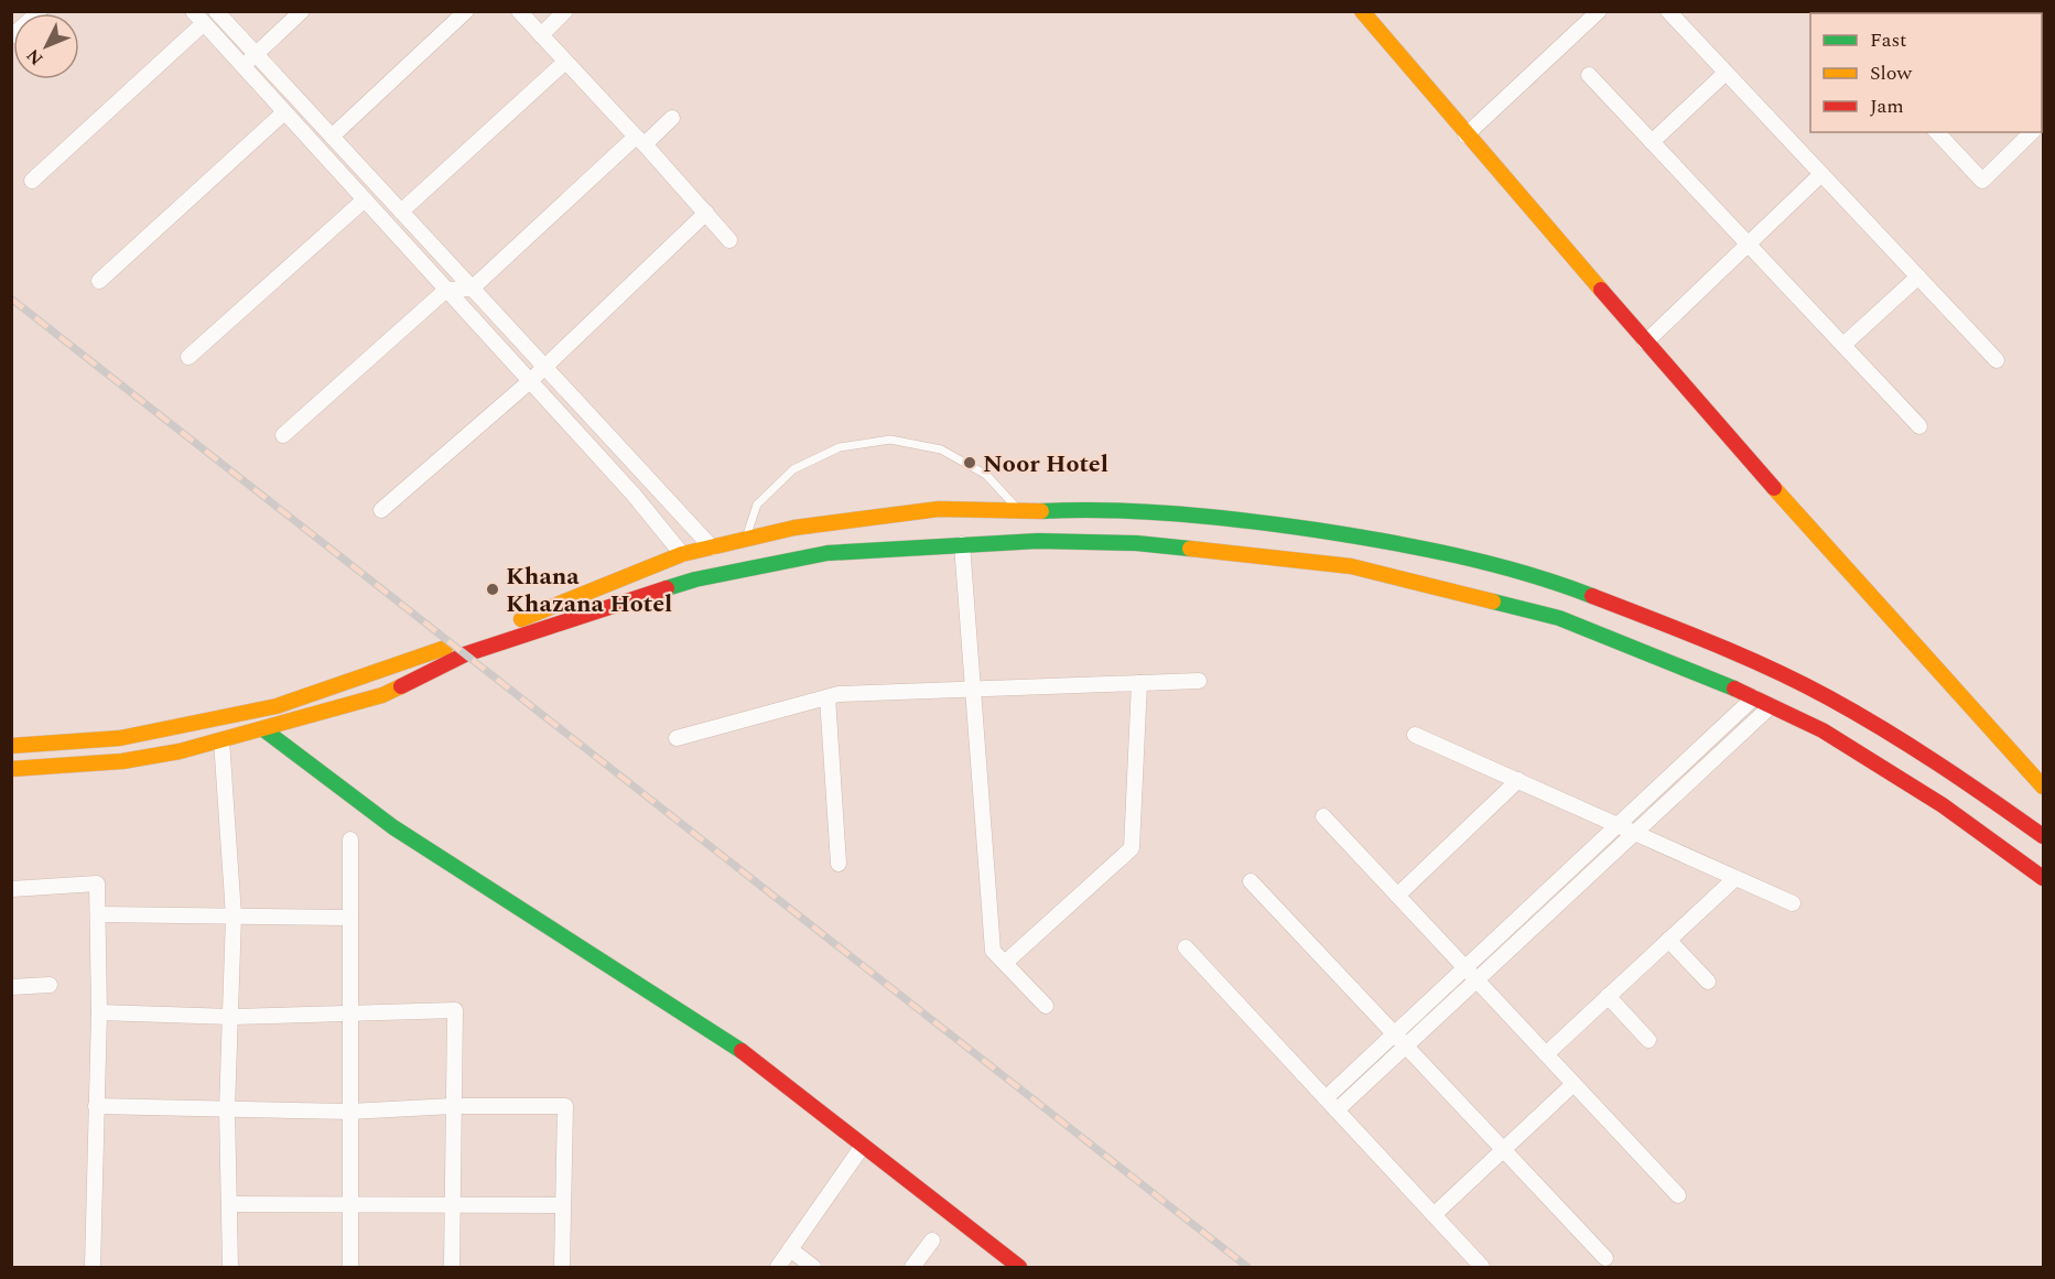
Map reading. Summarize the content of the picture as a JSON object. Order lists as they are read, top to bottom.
{
  "places": ["Noor Hotel", "Khana Khazana Hotel"],
  "legend": ["Fast", "Slow", "Jam"],
  "north": "bottom left"
}
